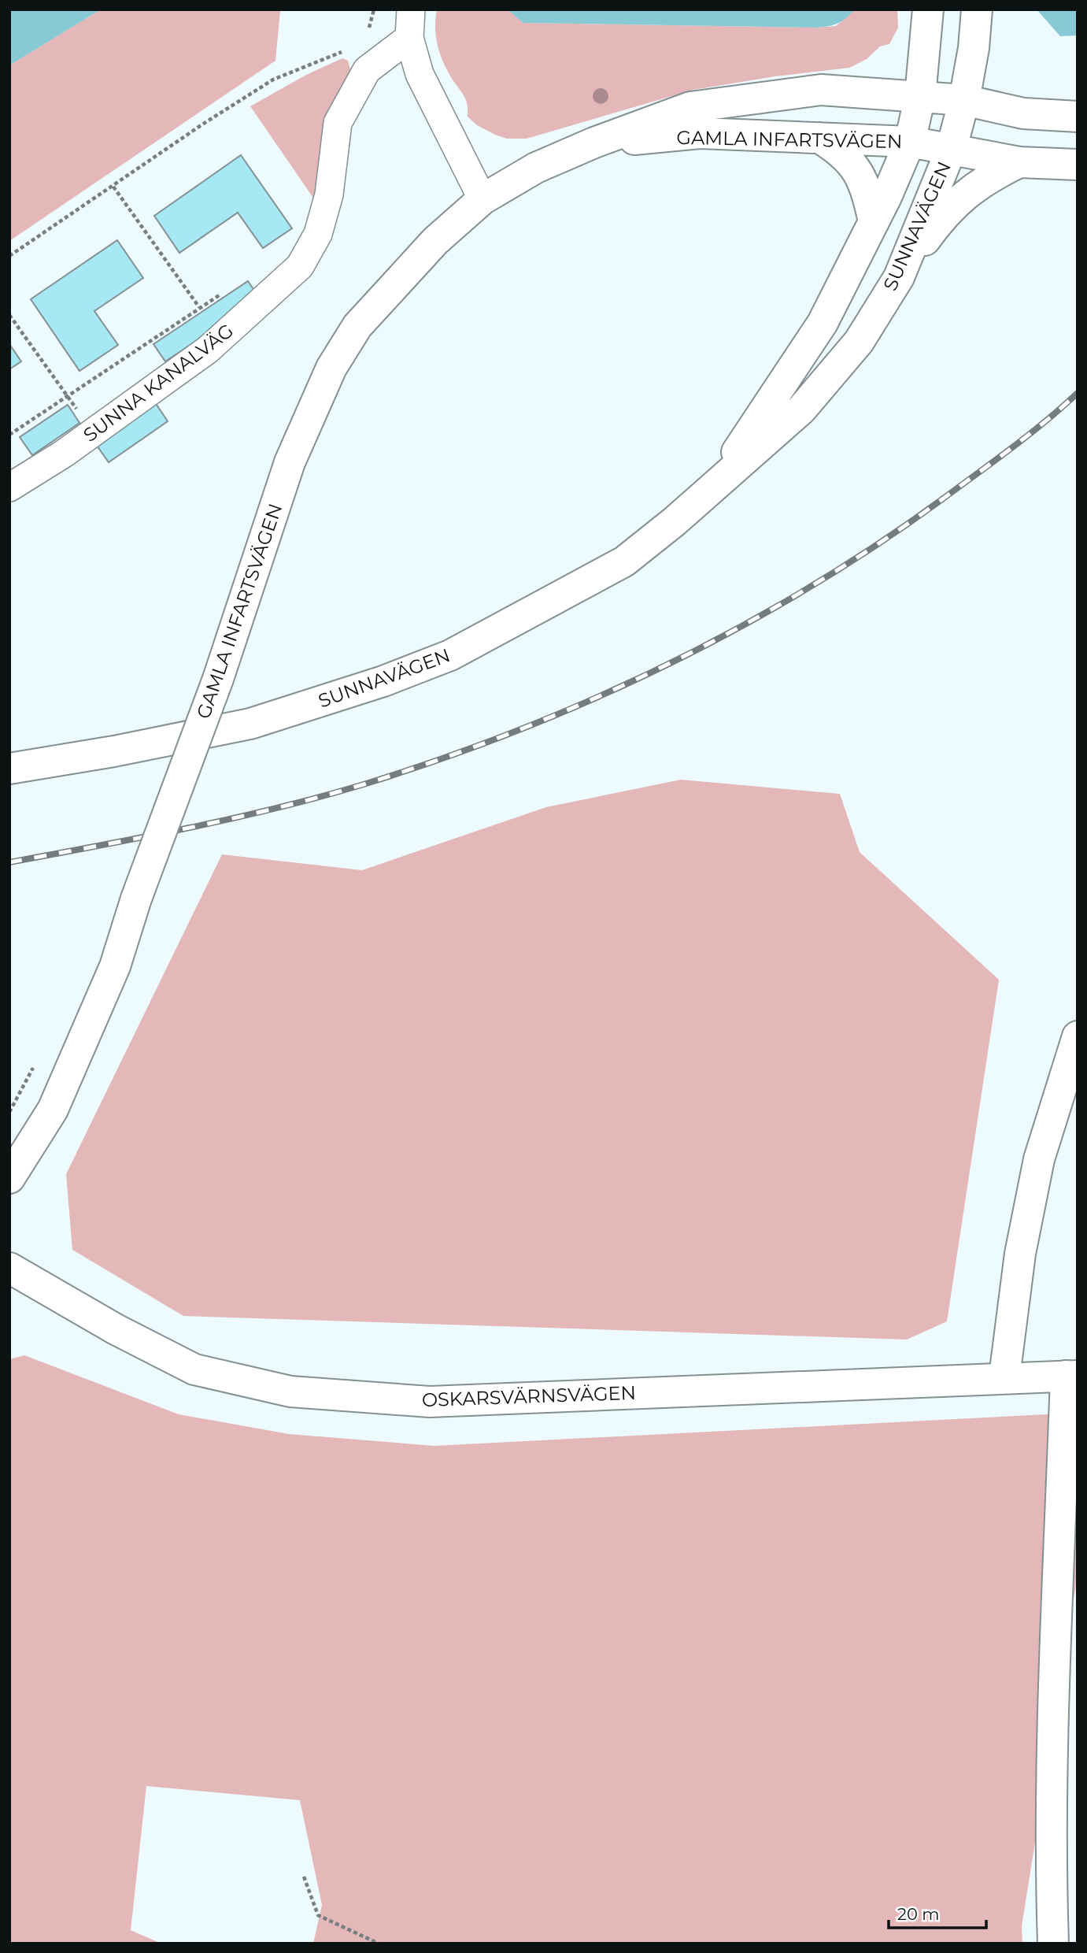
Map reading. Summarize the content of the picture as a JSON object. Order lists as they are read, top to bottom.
{
  "streets": {
    "main road": ["GAMLA INFARTSVÄGEN", "SUNNAVÄGEN", "OSKARSVÄRNSVÄGEN"],
    "street": ["SUNNA KANALVÄG"]
  },
  "crossings": [
    ["GAMLA INFARTSVÄGEN", "SUNNAVÄGEN"]
  ],
  "scale_bar": "20 m"
}
